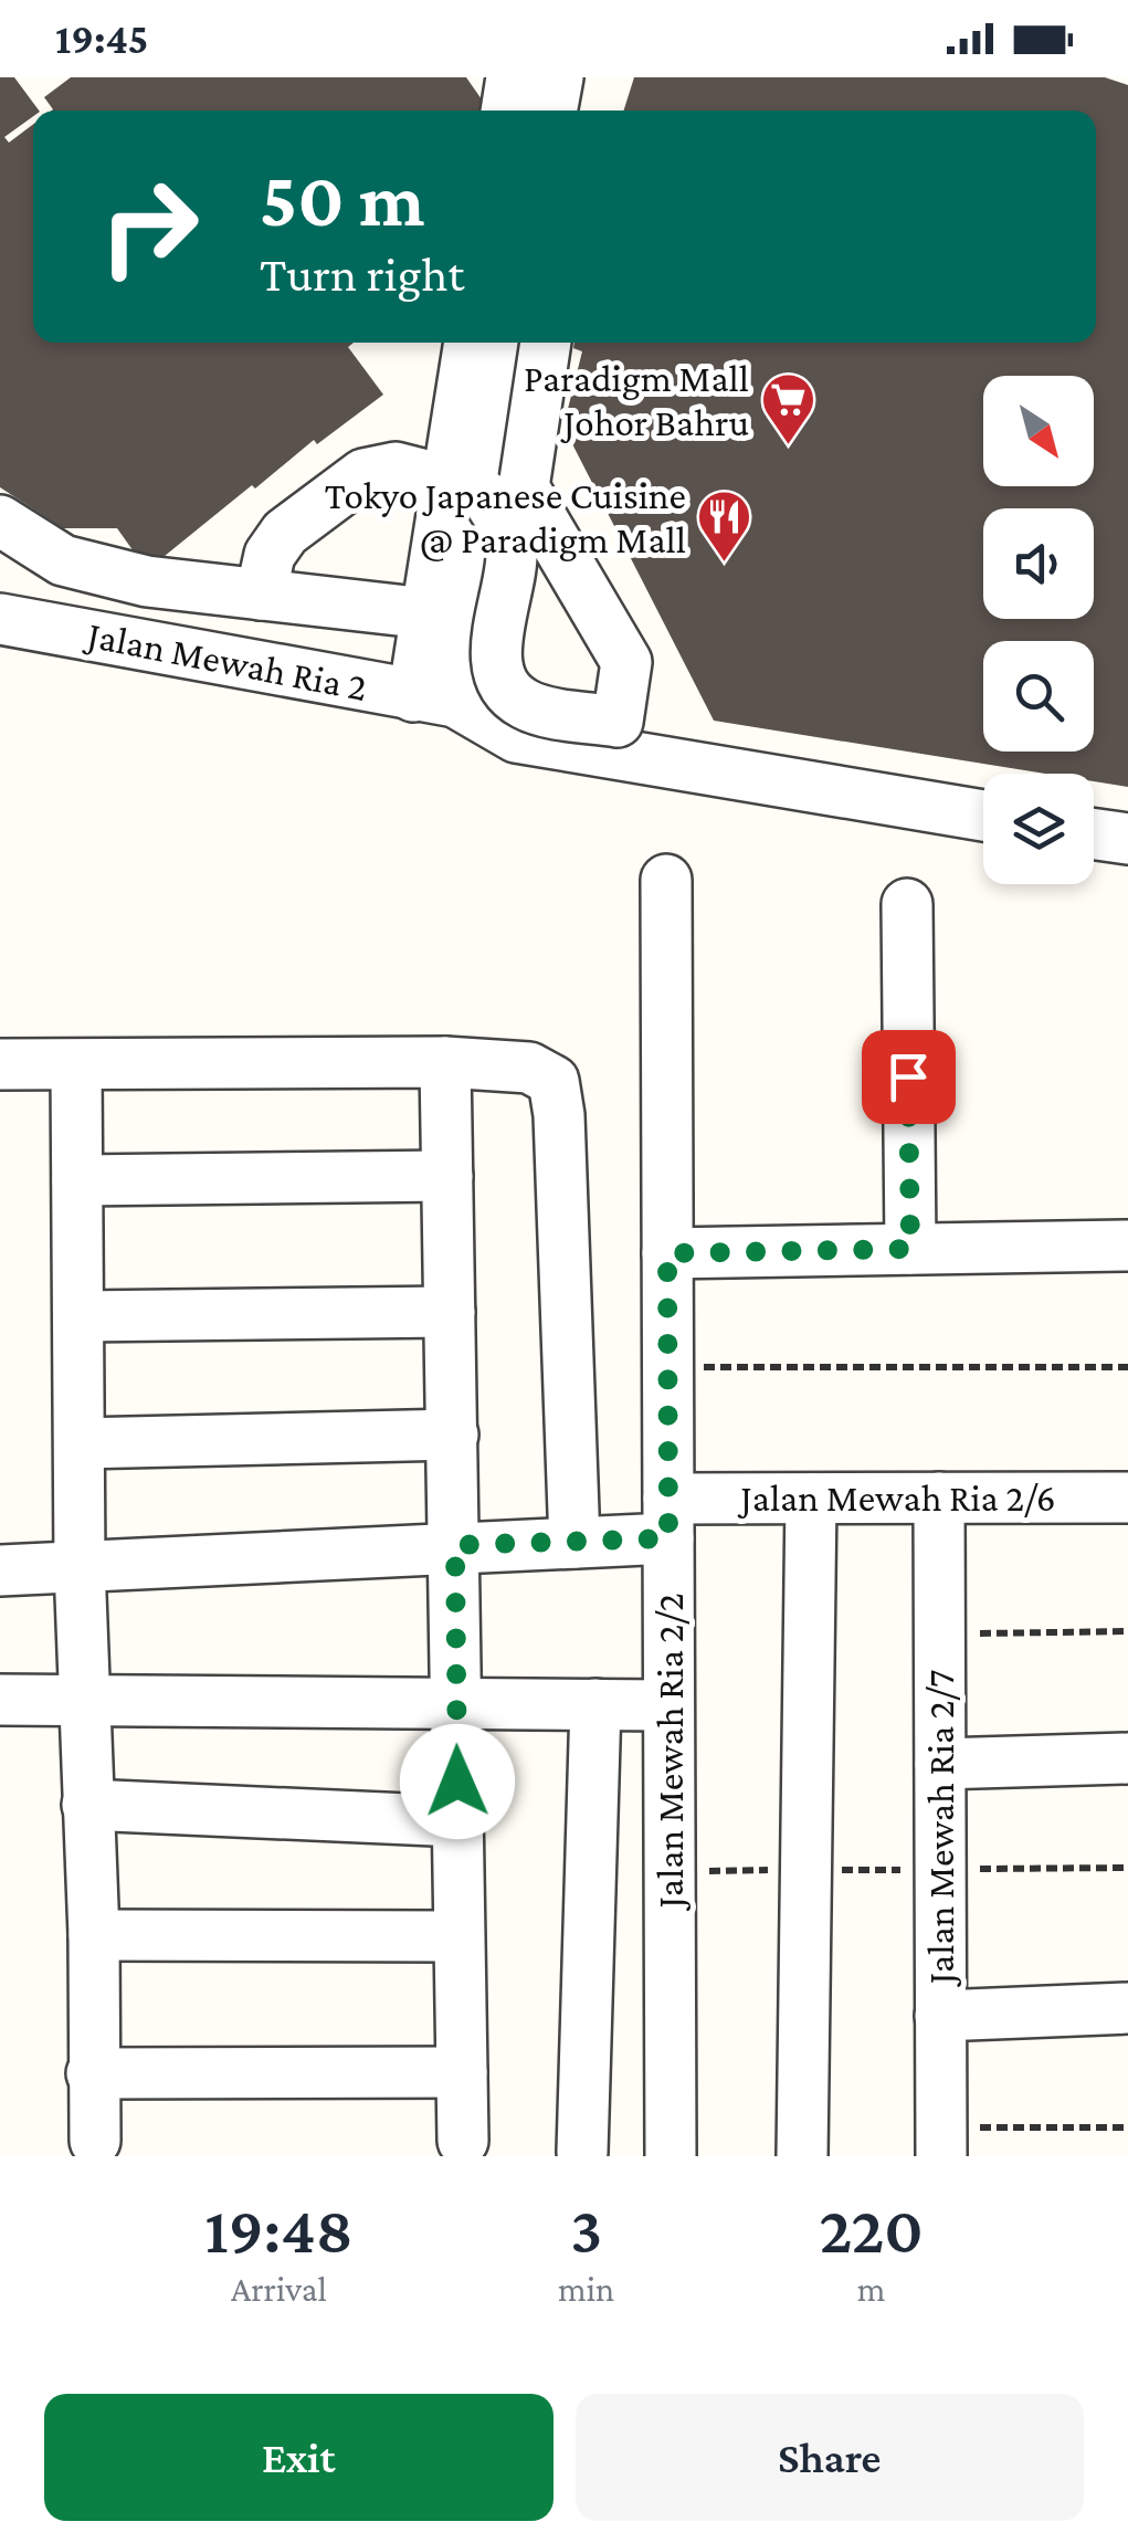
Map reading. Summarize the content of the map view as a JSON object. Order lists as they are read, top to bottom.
{
  "streets": {
    "street": [
      "Jalan Mewah Ria 2",
      "Jalan Mewah Ria 2/6",
      "Jalan Mewah Ria 2/2",
      "Jalan Mewah Ria 2/7"
    ]
  },
  "crossings": [
    ["Jalan Mewah Ria 2/6", "Jalan Mewah Ria 2/2"],
    ["Jalan Mewah Ria 2/6", "Jalan Mewah Ria 2/7"]
  ],
  "places": {
    "supermarket": ["Paradigm Mall Johor Bahru"],
    "restaurant": ["Tokyo Japanese Cuisine @ Paradigm Mall"]
  },
  "north": "bottom right",
  "page": {
    "status": "19:45",
    "turn": ["50 m", "Turn right"],
    "eta": [
      "19:48",
      "Arrival",
      "3",
      "min",
      "220",
      "m"
    ],
    "buttons": ["Exit", "Share"]
  }
}
